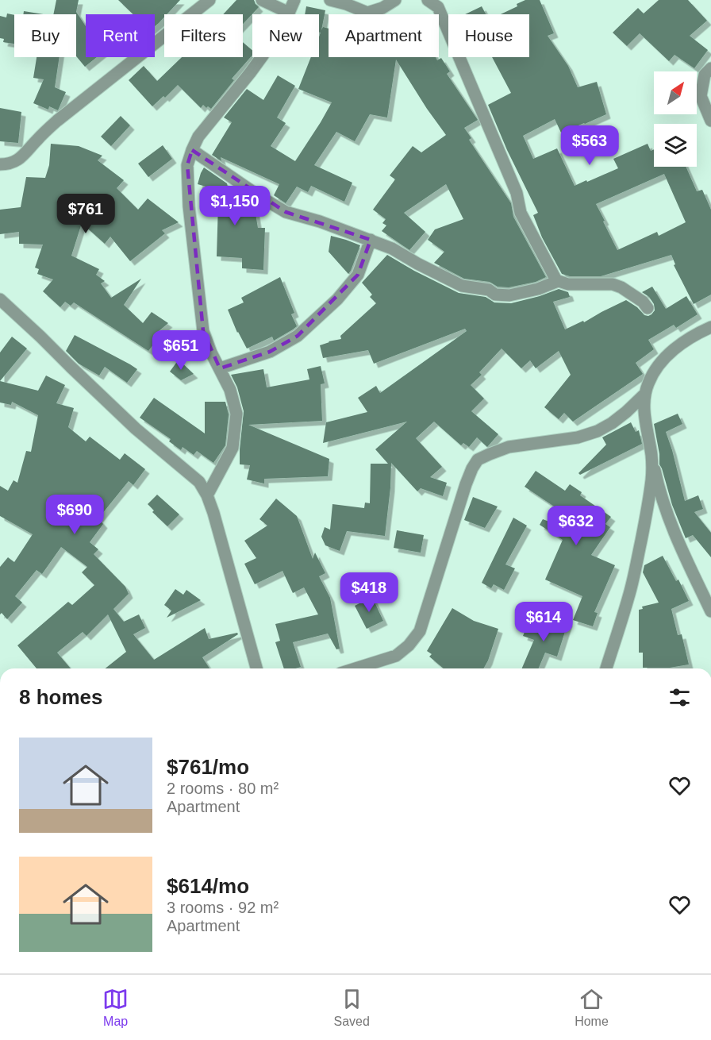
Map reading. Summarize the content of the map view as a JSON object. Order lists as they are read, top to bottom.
{
  "north": "top right",
  "page": {
    "chip": [
      "Buy",
      "Rent",
      "Filters",
      "New",
      "Apartment",
      "House"
    ],
    "price": [
      "$563",
      "$1,150",
      "$761",
      "$651",
      "$690",
      "$632",
      "$418",
      "$614"
    ],
    "heading": "8 homes",
    "list": [
      {
        "name": "$761/mo",
        "note": "2 rooms · 80 m² · Apartment"
      },
      {
        "name": "$614/mo",
        "note": "3 rooms · 92 m² · Apartment"
      }
    ],
    "tabs": ["Map", "Saved", "Home"]
  }
}
